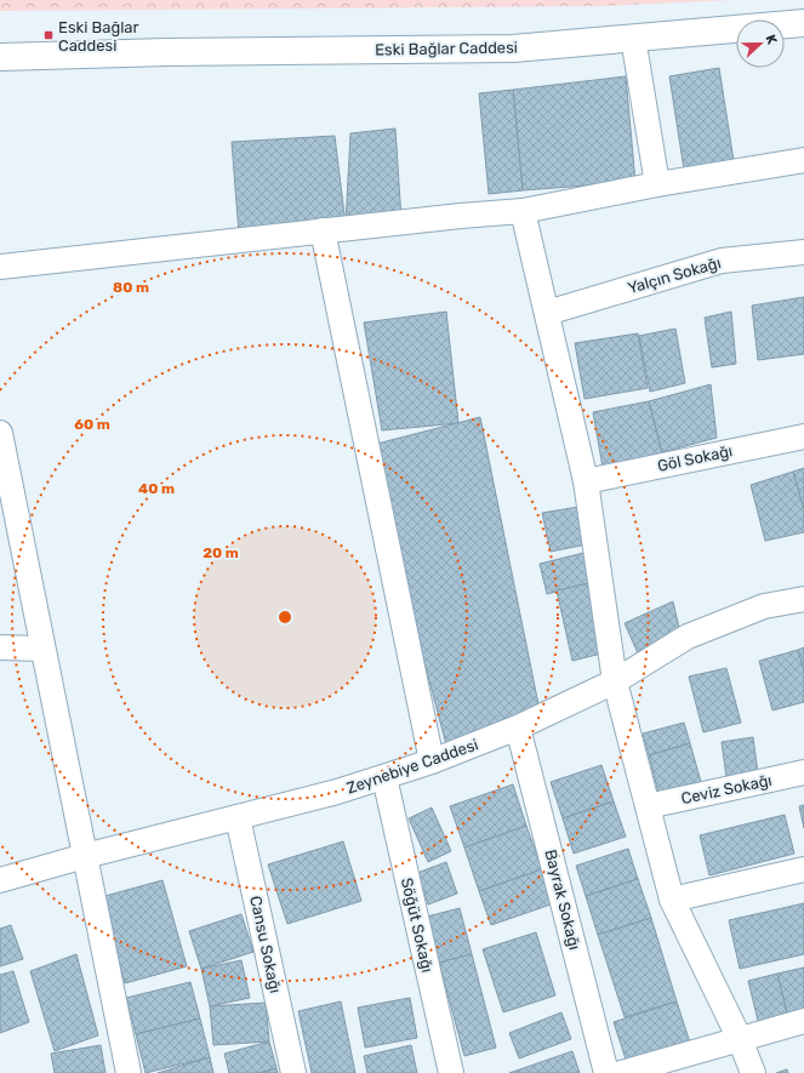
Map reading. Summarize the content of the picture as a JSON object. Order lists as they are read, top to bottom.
{
  "streets": {
    "main road": ["Eski Bağlar Caddesi"],
    "street": [
      "Yalçın Sokağı",
      "Göl Sokağı",
      "Zeynebiye Caddesi",
      "Ceviz Sokağı",
      "Bayrak Sokağı",
      "Söğüt Sokağı",
      "Cansu Sokağı"
    ]
  },
  "crossings": [
    ["Zeynebiye Caddesi", "Bayrak Sokağı"],
    ["Zeynebiye Caddesi", "Söğüt Sokağı"],
    ["Zeynebiye Caddesi", "Cansu Sokağı"]
  ],
  "places": {
    "transit": ["Eski Bağlar Caddesi"]
  },
  "north": "right",
  "rings": [
    "80 m",
    "60 m",
    "40 m",
    "20 m"
  ]
}
